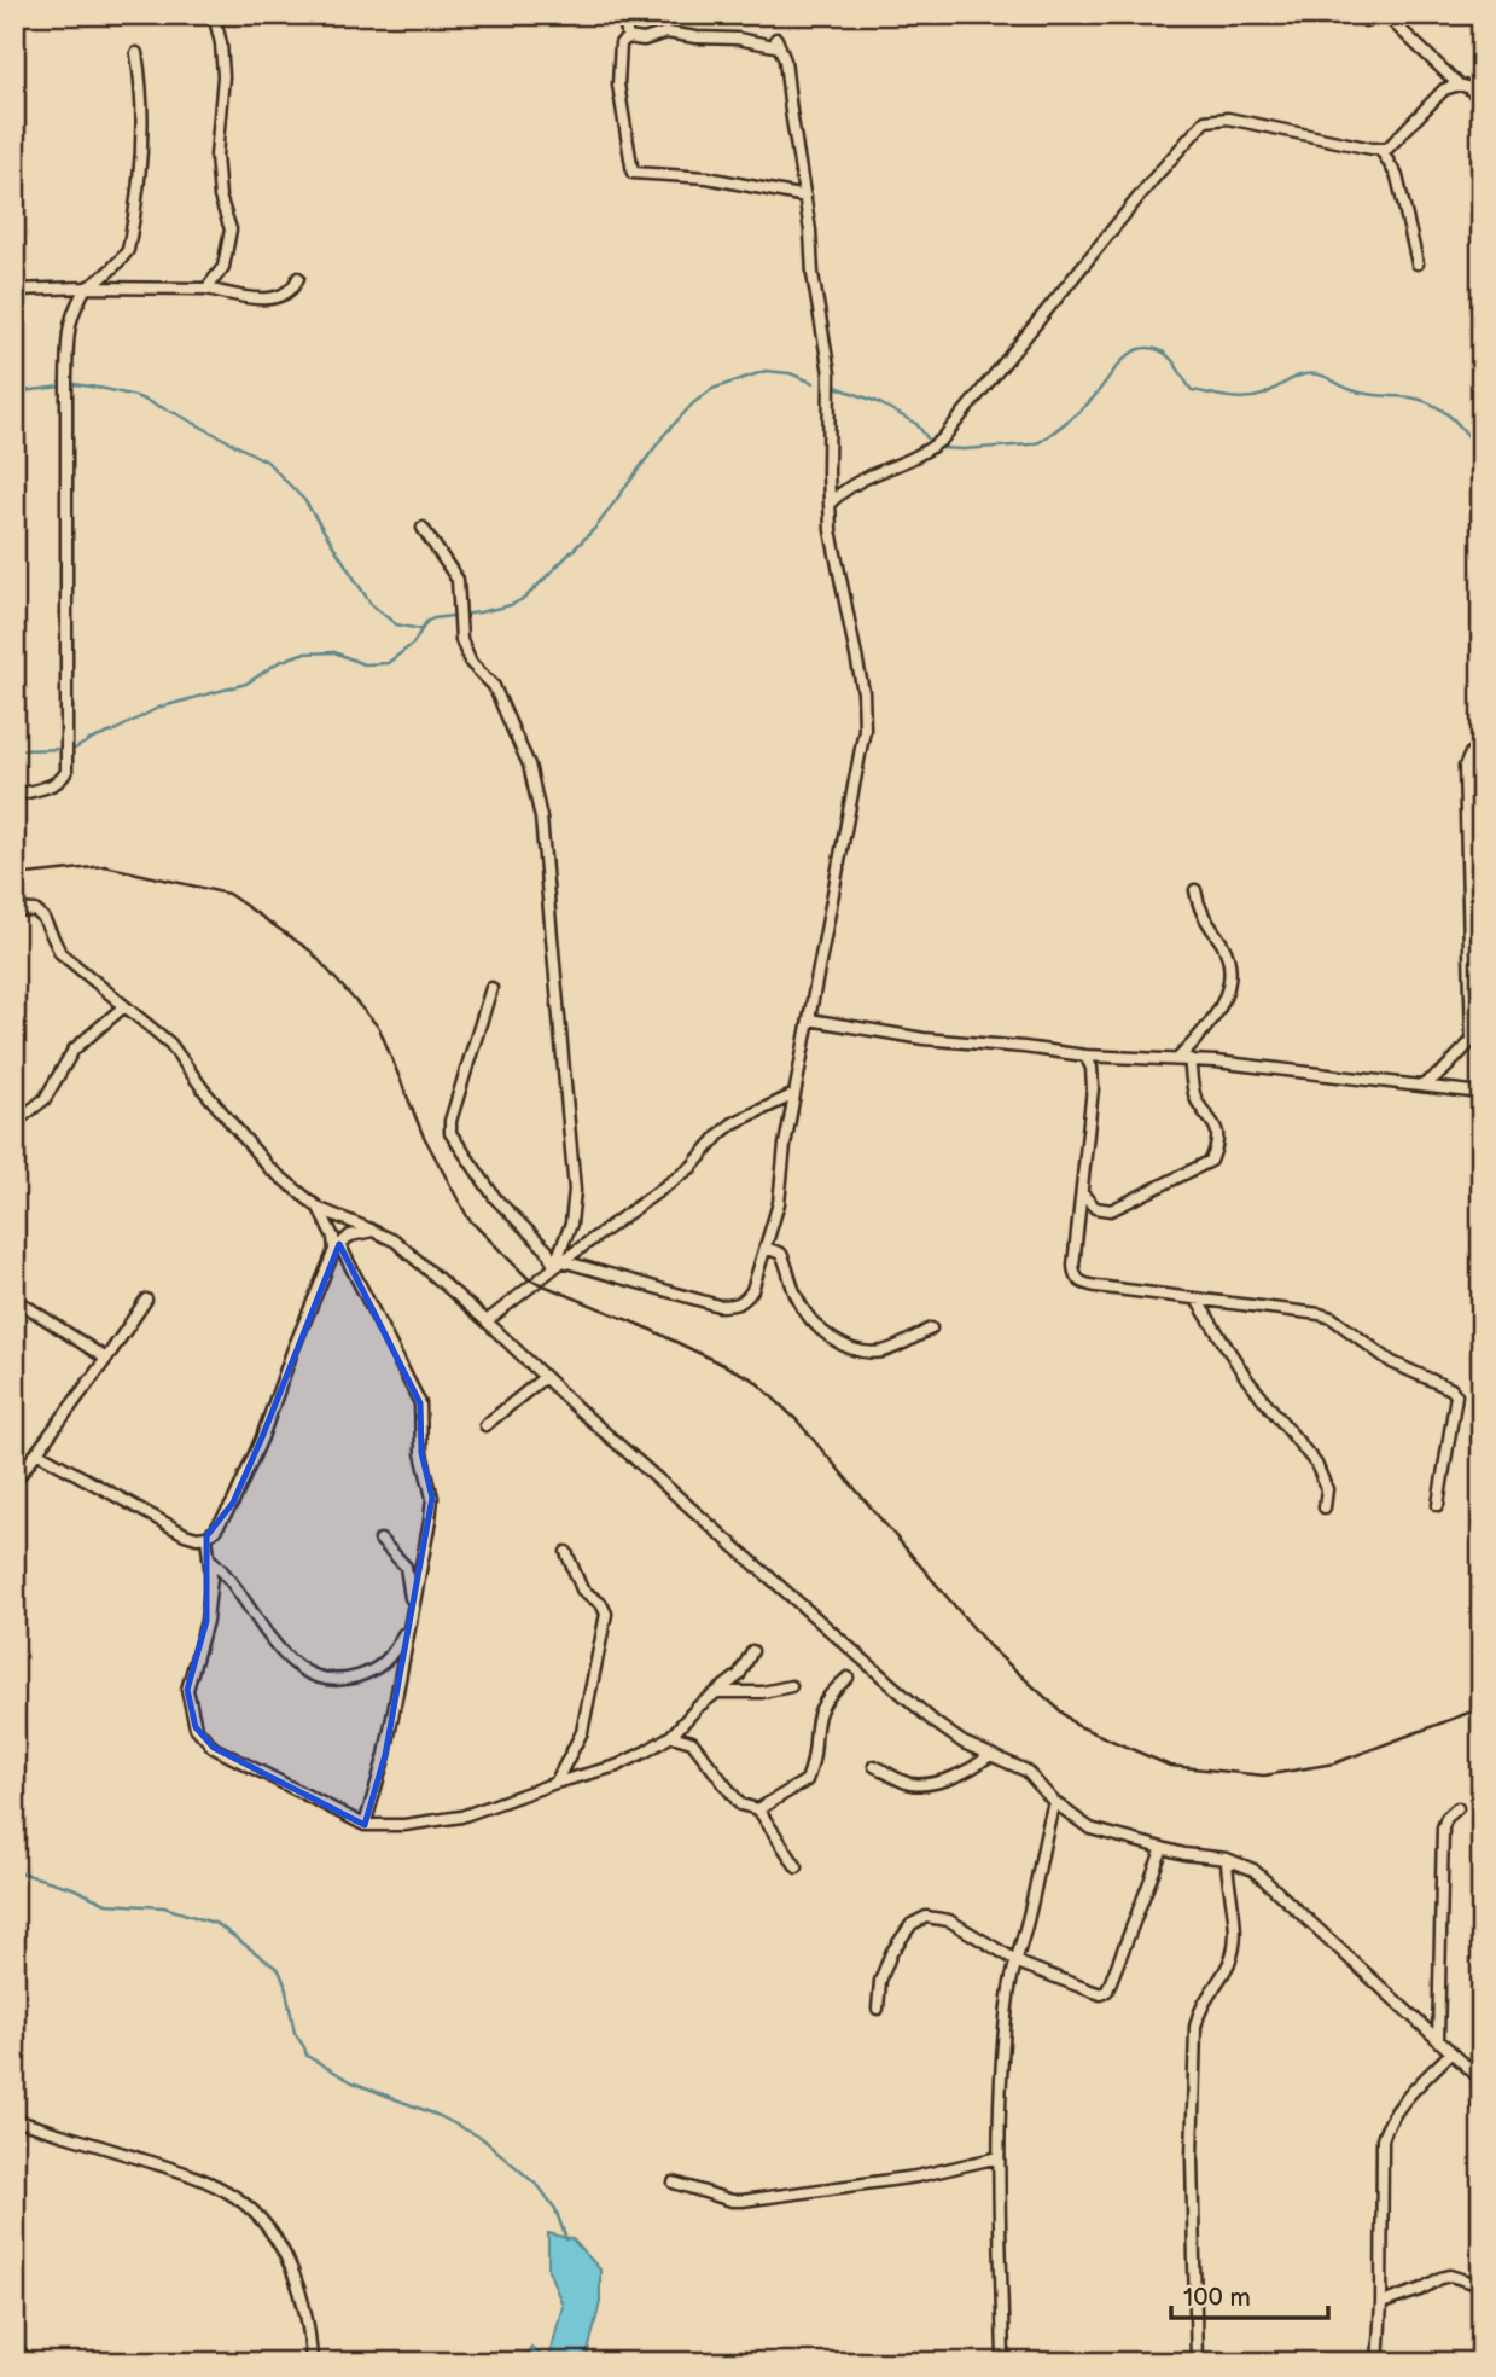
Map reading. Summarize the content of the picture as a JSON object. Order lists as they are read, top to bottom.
{
  "scale_bar": "100 m"
}
